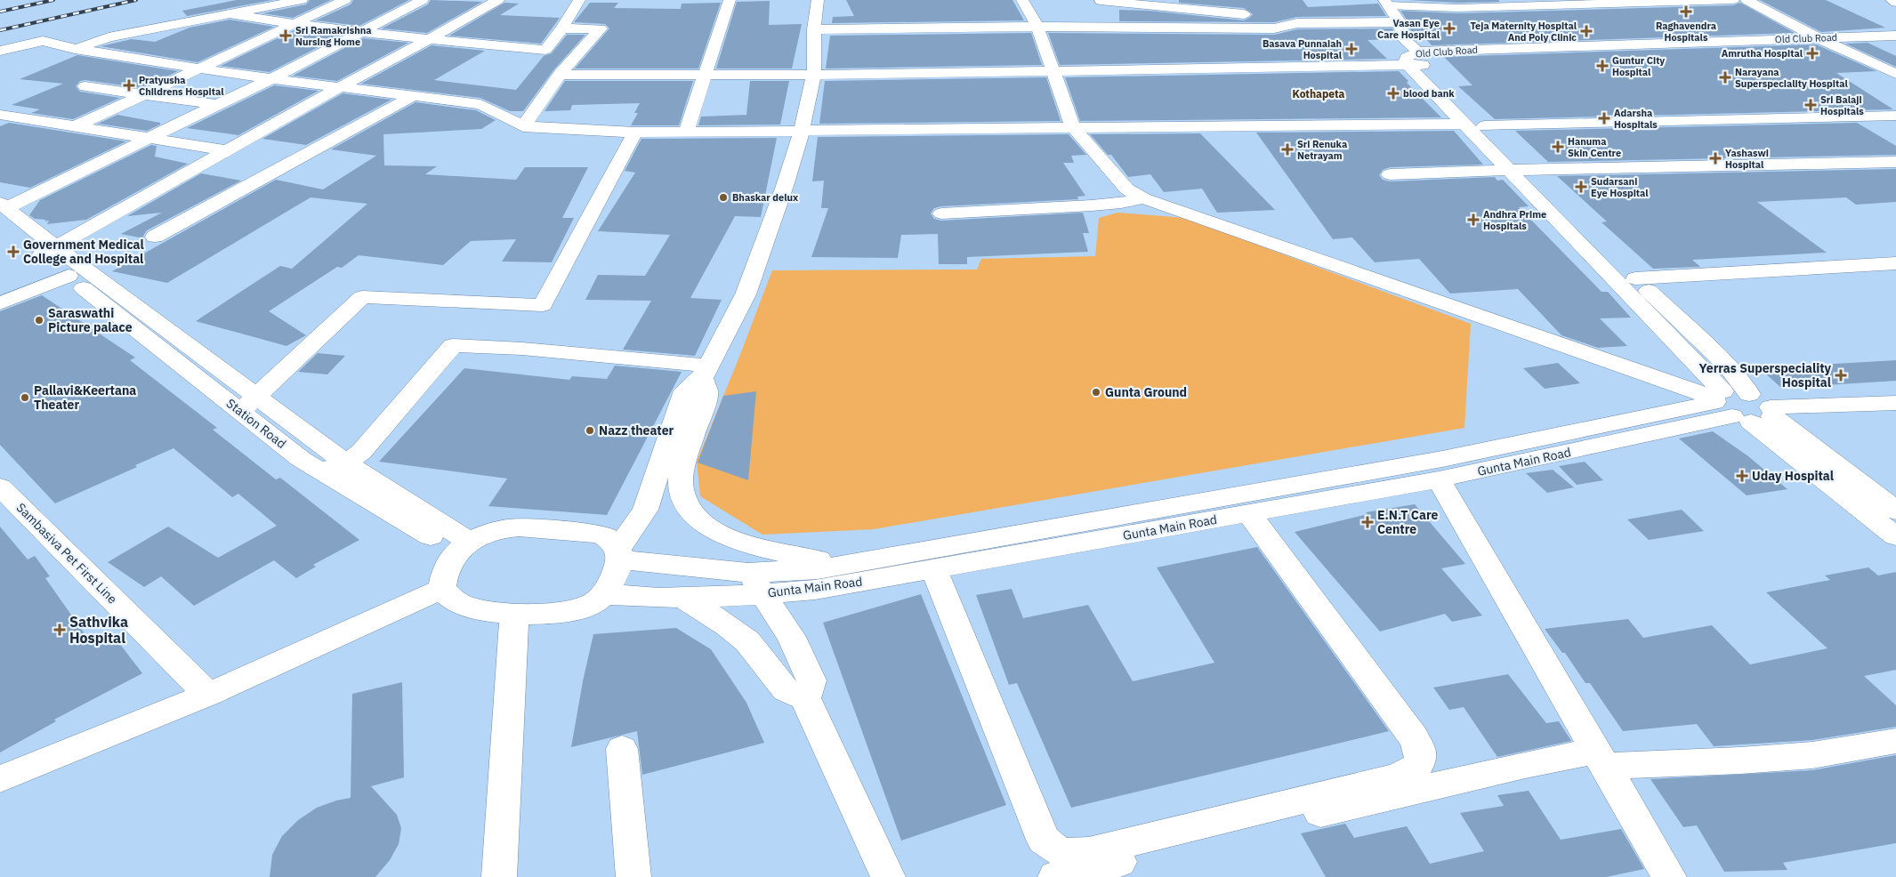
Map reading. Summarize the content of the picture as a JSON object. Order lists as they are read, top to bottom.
{
  "streets": {
    "street": [
      "Old Club Road",
      "Station Road",
      "Gunta Main Road",
      "Sambasiva Pet First Line"
    ]
  },
  "crossings": [
    ["Old Club Road", "Gunta Main Road"]
  ],
  "districts": ["Kothapeta"],
  "places": {
    "health": [
      "Raghavendra Hospitals",
      "Vasan Eye Care Hospital",
      "Teja Maternity Hospital And Poly Clinic",
      "Sri Ramakrishna Nursing Home",
      "Basava Punnaiah Hospital",
      "Amrutha Hospital",
      "Guntur City Hospital",
      "Narayana Superspeciality Hospital",
      "Pratyusha Childrens Hospital",
      "blood bank",
      "Sri Balaji Hospitals",
      "Adarsha Hospitals",
      "Hanuma Skin Centre",
      "Sri Renuka Netrayam",
      "Yashaswi Hospital",
      "Sudarsani Eye Hospital",
      "Andhra Prime Hospitals",
      "Government Medical College and Hospital",
      "Yerras Superspeciality Hospital",
      "Uday Hospital",
      "E.N.T Care Centre",
      "Sathvika Hospital"
    ],
    "other": [
      "Bhaskar delux",
      "Saraswathi Picture palace",
      "Gunta Ground",
      "Pallavi&Keertana Theater",
      "Nazz theater"
    ]
  }
}
